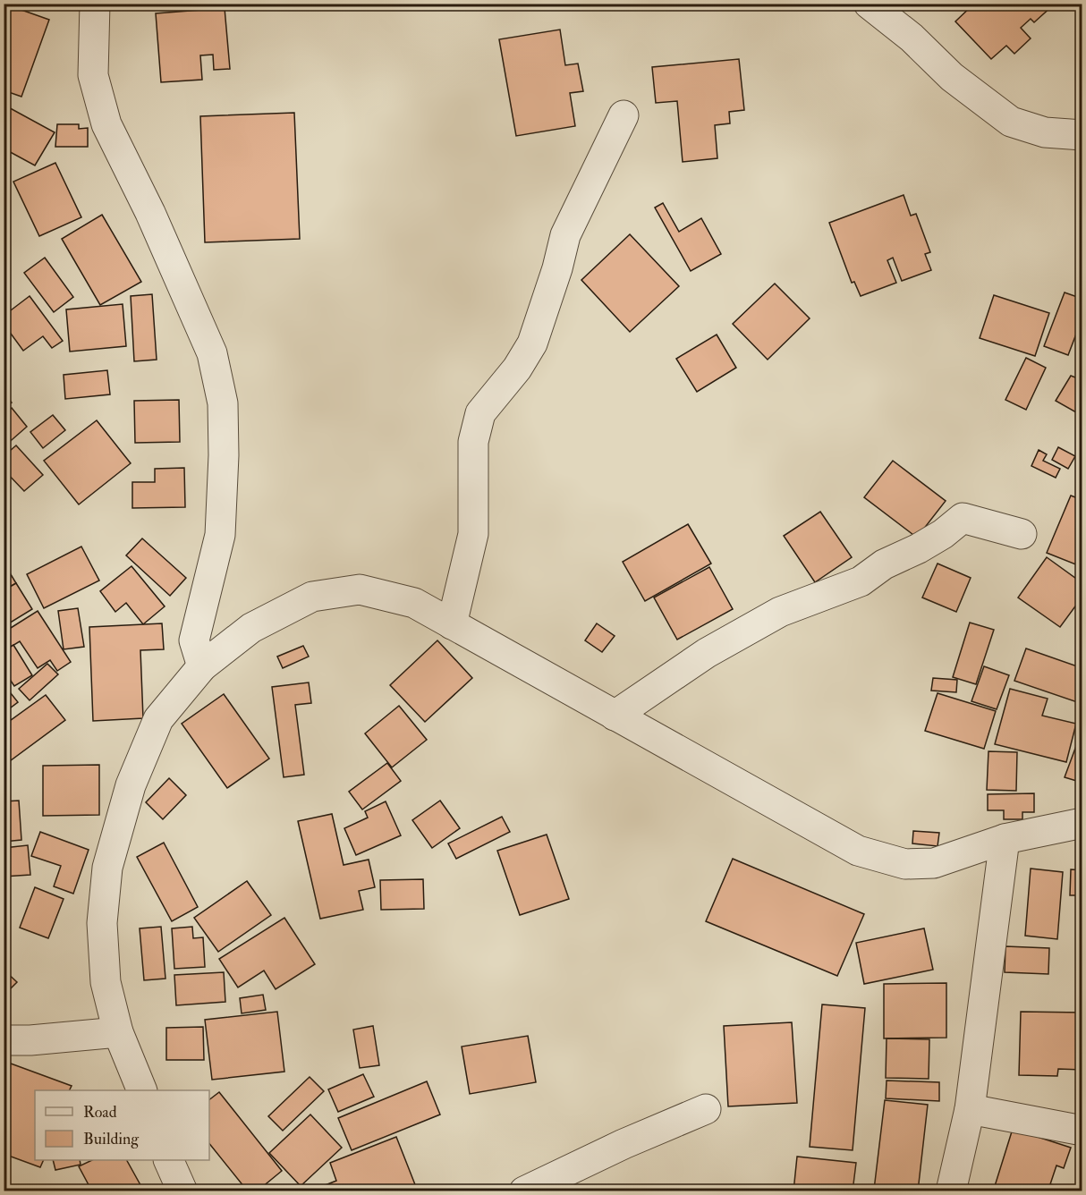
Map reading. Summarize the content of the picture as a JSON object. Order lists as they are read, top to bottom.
{
  "legend": ["Road", "Building"]
}
